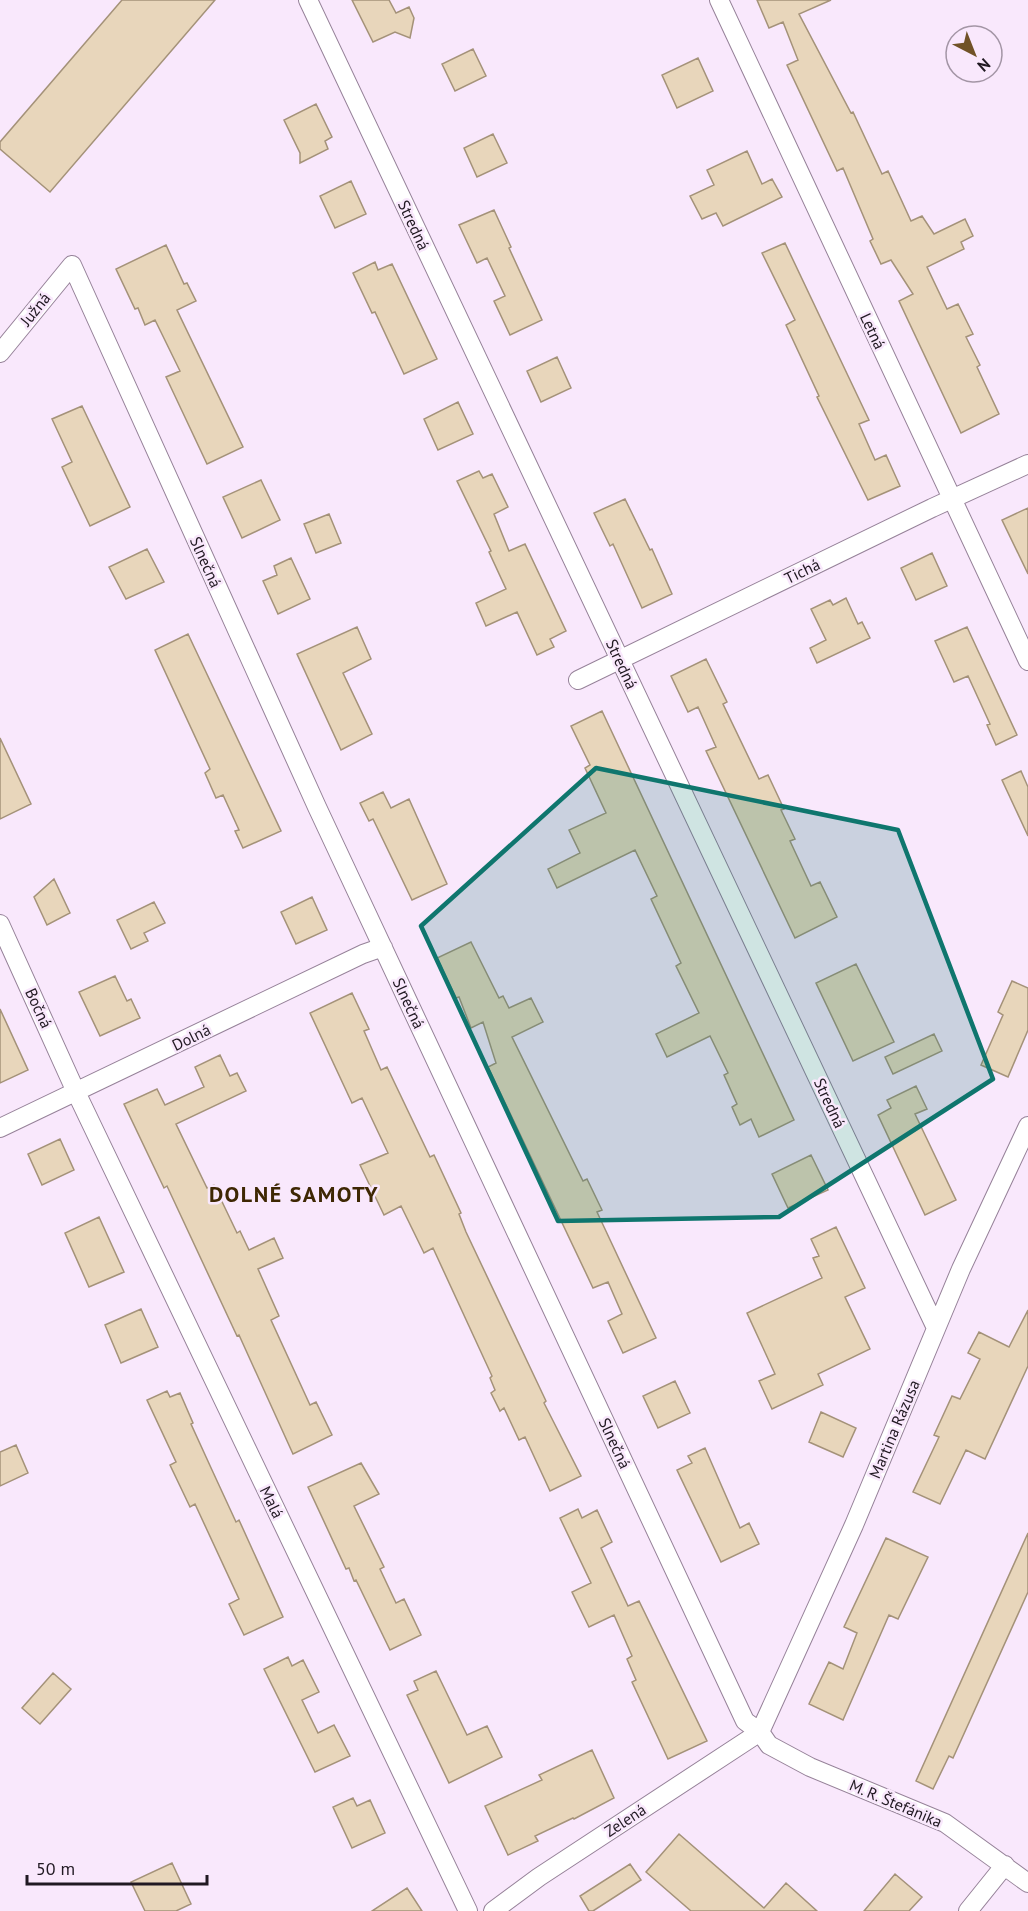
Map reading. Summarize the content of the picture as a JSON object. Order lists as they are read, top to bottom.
{
  "streets": {
    "street": [
      "Stredná",
      "Južná",
      "Letná",
      "Slnečná",
      "Tichá",
      "Bočná",
      "Dolná",
      "Martina Rázusa",
      "Malá",
      "M. R. Štefánika",
      "Zelená"
    ]
  },
  "crossings": [
    ["Stredná", "Tichá"],
    ["Stredná", "Martina Rázusa"],
    ["Južná", "Slnečná"],
    ["Letná", "Tichá"],
    ["Slnečná", "Dolná"],
    ["Slnečná", "Martina Rázusa"],
    ["Slnečná", "M. R. Štefánika"],
    ["Slnečná", "Zelená"],
    ["Bočná", "Dolná"],
    ["Bočná", "Malá"],
    ["Dolná", "Malá"],
    ["Martina Rázusa", "M. R. Štefánika"],
    ["Martina Rázusa", "Zelená"],
    ["M. R. Štefánika", "Zelená"]
  ],
  "districts": ["DOLNÉ SAMOTY"],
  "scale_bar": "50 m",
  "north": "bottom right"
}
